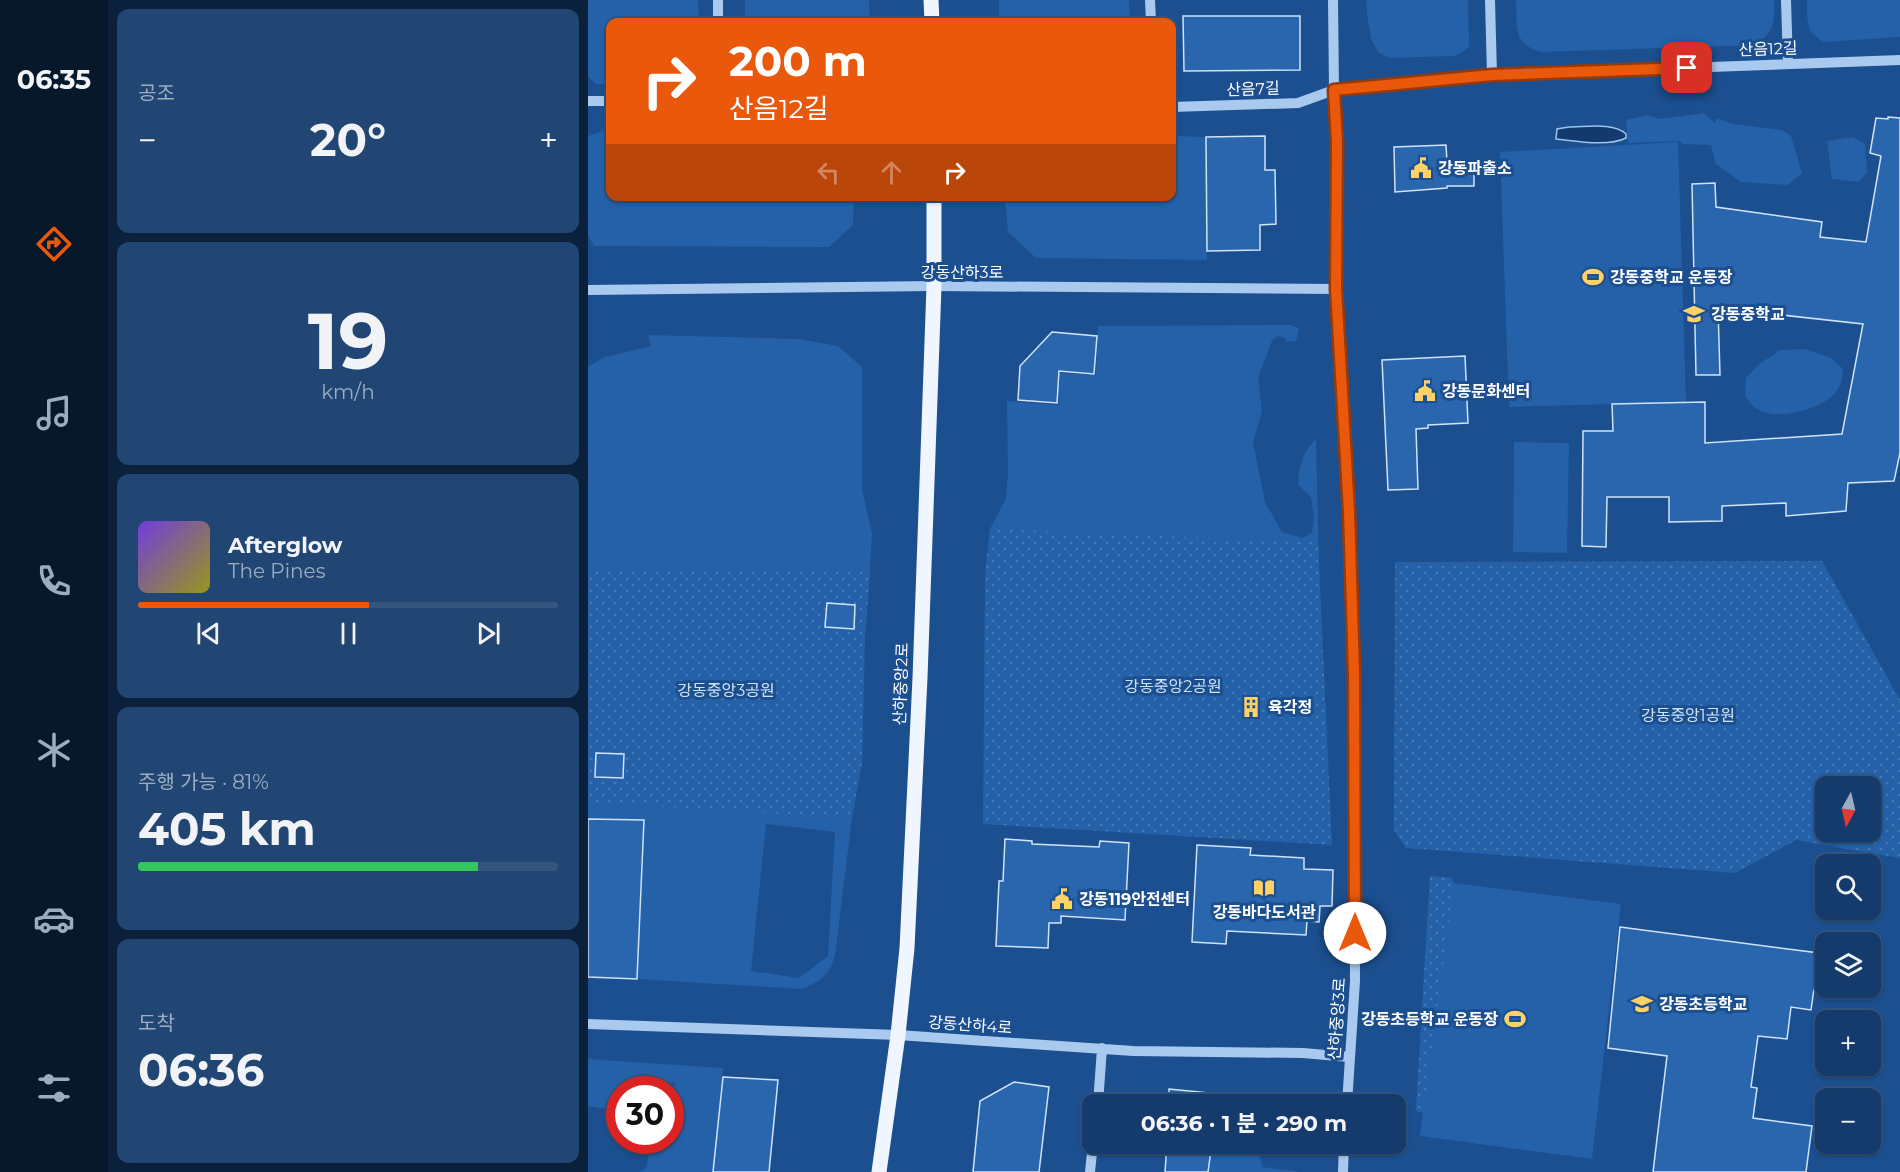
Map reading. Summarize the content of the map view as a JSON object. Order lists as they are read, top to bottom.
{
  "streets": {
    "main road": ["산하중앙2로"],
    "street": [
      "산음12길",
      "산음7길",
      "강동산하3로",
      "산하중앙3로",
      "강동산하4로"
    ]
  },
  "crossings": [
    ["산음12길", "산음7길"],
    ["산음12길", "산하중앙3로"],
    ["산음7길", "산하중앙3로"],
    ["강동산하3로", "산하중앙2로"],
    ["강동산하3로", "산하중앙3로"],
    ["산하중앙2로", "강동산하4로"],
    ["산하중앙3로", "강동산하4로"]
  ],
  "parks": ["강동중앙2공원", "강동중앙3공원", "강동중앙1공원"],
  "places": {
    "public building": ["강동파출소", "강동문화센터", "강동119안전센터"],
    "sports": ["강동중학교 운동장", "강동초등학교 운동장"],
    "school or university": ["강동중학교", "강동초등학교"],
    "building": ["육각정"],
    "library": ["강동바다도서관"]
  },
  "north": "bottom",
  "page": {
    "tabs": "06:35",
    "tile": [
      "공조",
      ["19", "km/h"],
      ["주행 가능 · 81%", "405 km"],
      ["도착", "06:36"]
    ],
    "turn": ["200 m", "산음12길"],
    "heat": ["−", "20°", "+"],
    "song": ["Afterglow", "The Pines"],
    "map_buttons": ["+", "−"],
    "limit": "30",
    "trip": "06:36 · 1 분 · 290 m"
  }
}
